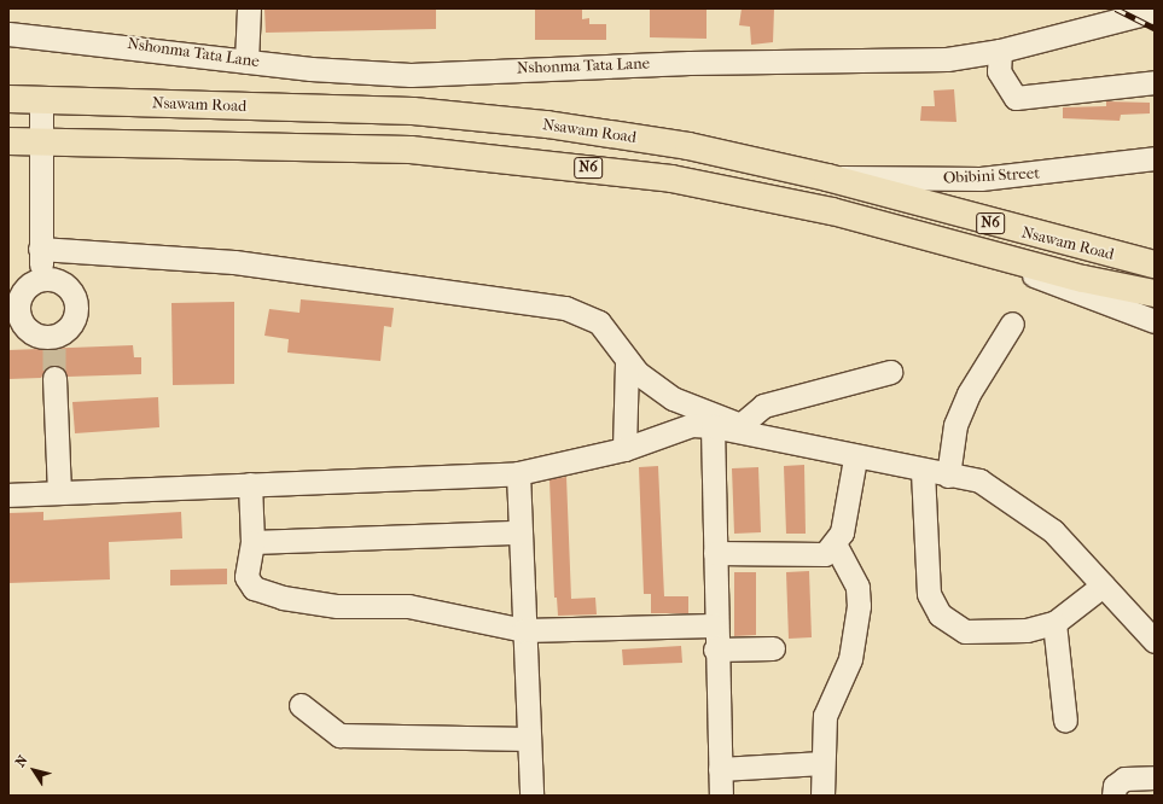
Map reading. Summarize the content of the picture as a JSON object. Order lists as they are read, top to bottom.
{
  "streets": {
    "highway": ["Nsawam Road", "N6"],
    "street": ["Nshonma Tata Lane", "Obibini Street"]
  },
  "crossings": [
    ["Nsawam Road", "Obibini Street"]
  ],
  "north": "top left"
}
